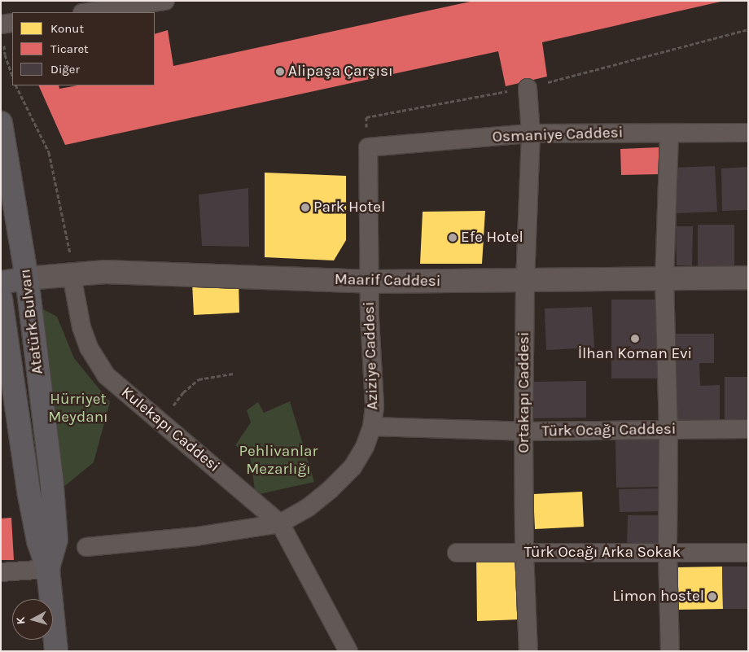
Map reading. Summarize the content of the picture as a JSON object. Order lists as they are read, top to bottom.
{
  "streets": {
    "main road": ["Atatürk Bulvarı"],
    "street": [
      "Osmaniye Caddesi",
      "Maarif Caddesi",
      "Aziziye Caddesi",
      "Ortakapı Caddesi",
      "Kulekapı Caddesi",
      "Türk Ocağı Caddesi",
      "Türk Ocağı Arka Sokak"
    ]
  },
  "crossings": [
    ["Osmaniye Caddesi", "Aziziye Caddesi"],
    ["Osmaniye Caddesi", "Ortakapı Caddesi"],
    ["Maarif Caddesi", "Atatürk Bulvarı"],
    ["Maarif Caddesi", "Aziziye Caddesi"],
    ["Maarif Caddesi", "Ortakapı Caddesi"],
    ["Maarif Caddesi", "Kulekapı Caddesi"],
    ["Aziziye Caddesi", "Kulekapı Caddesi"],
    ["Aziziye Caddesi", "Türk Ocağı Caddesi"],
    ["Ortakapı Caddesi", "Türk Ocağı Caddesi"],
    ["Ortakapı Caddesi", "Türk Ocağı Arka Sokak"]
  ],
  "parks": ["Hürriyet Meydanı", "Pehlivanlar Mezarlığı"],
  "places": [
    "Alipaşa Çarşısı",
    "Park Hotel",
    "Efe Hotel",
    "İlhan Koman Evi",
    "Limon hostel"
  ],
  "legend": ["Konut", "Ticaret", "Diğer"],
  "north": "left"
}
